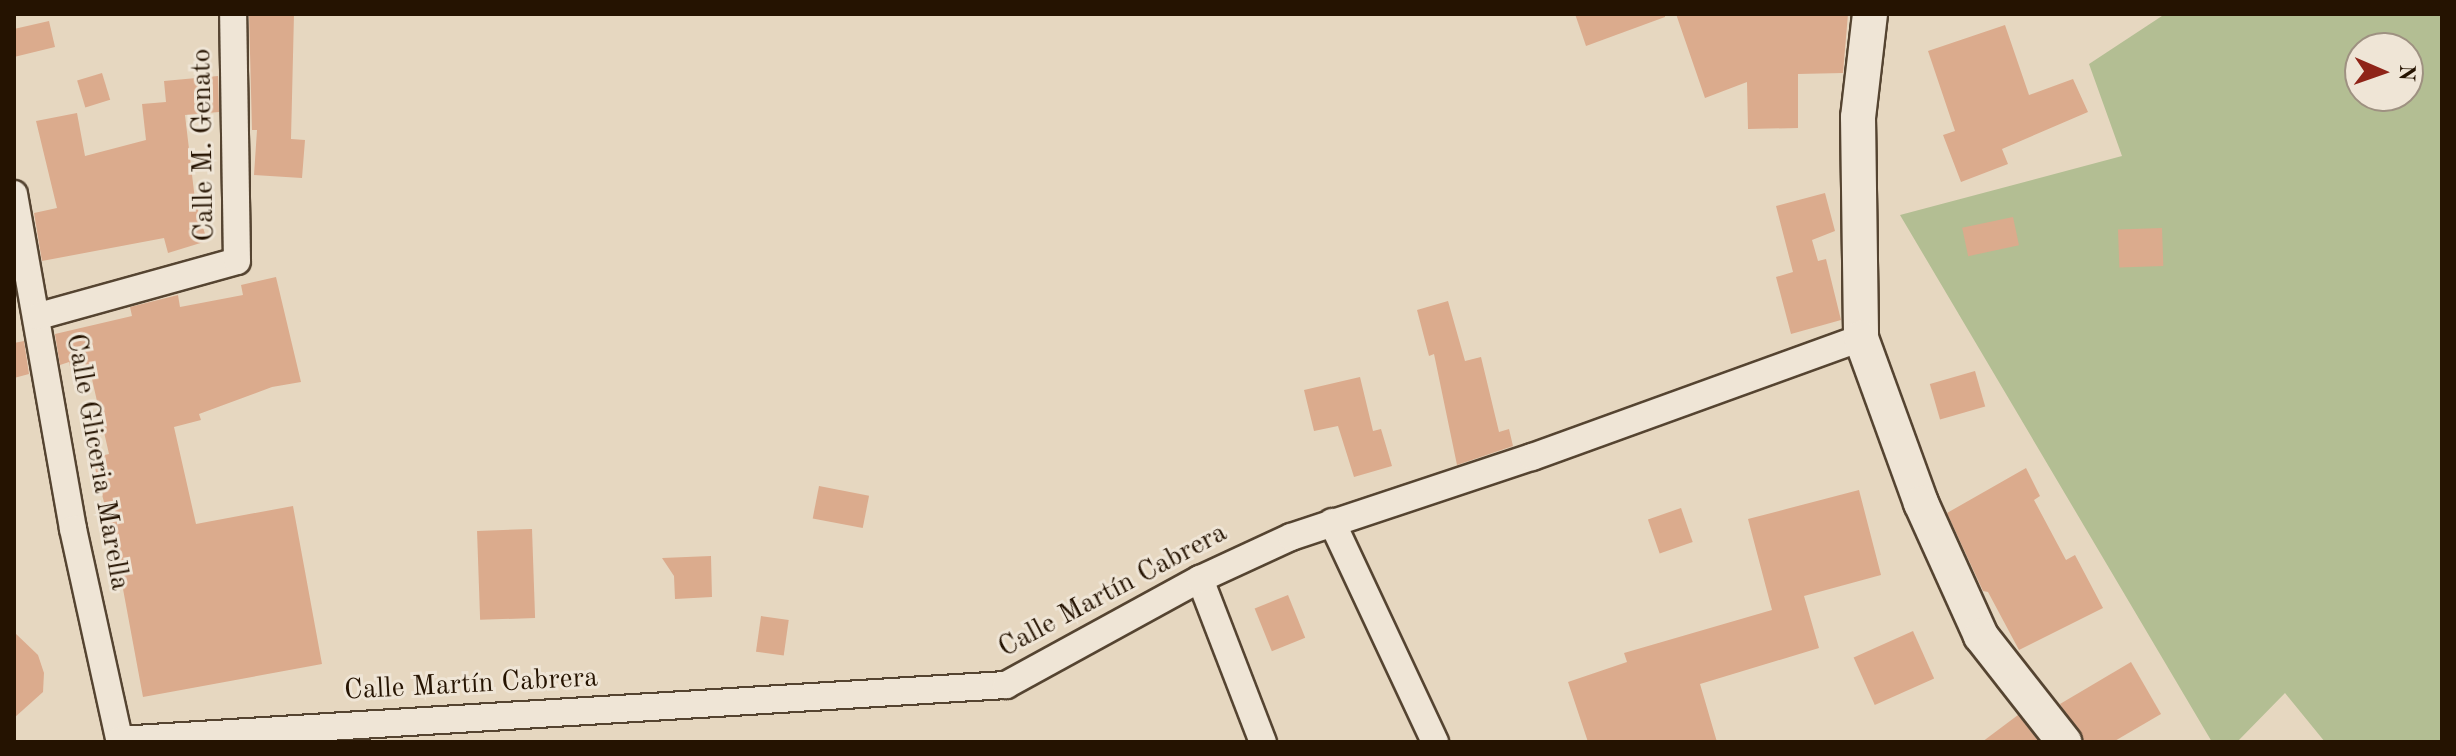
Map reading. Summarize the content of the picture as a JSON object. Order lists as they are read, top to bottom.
{
  "streets": {
    "street": ["Calle M. Genato", "Calle Gliceria Marella", "Calle Martín Cabrera"]
  },
  "crossings": [
    ["Calle M. Genato", "Calle Gliceria Marella"],
    ["Calle Gliceria Marella", "Calle Martín Cabrera"]
  ],
  "north": "right"
}
